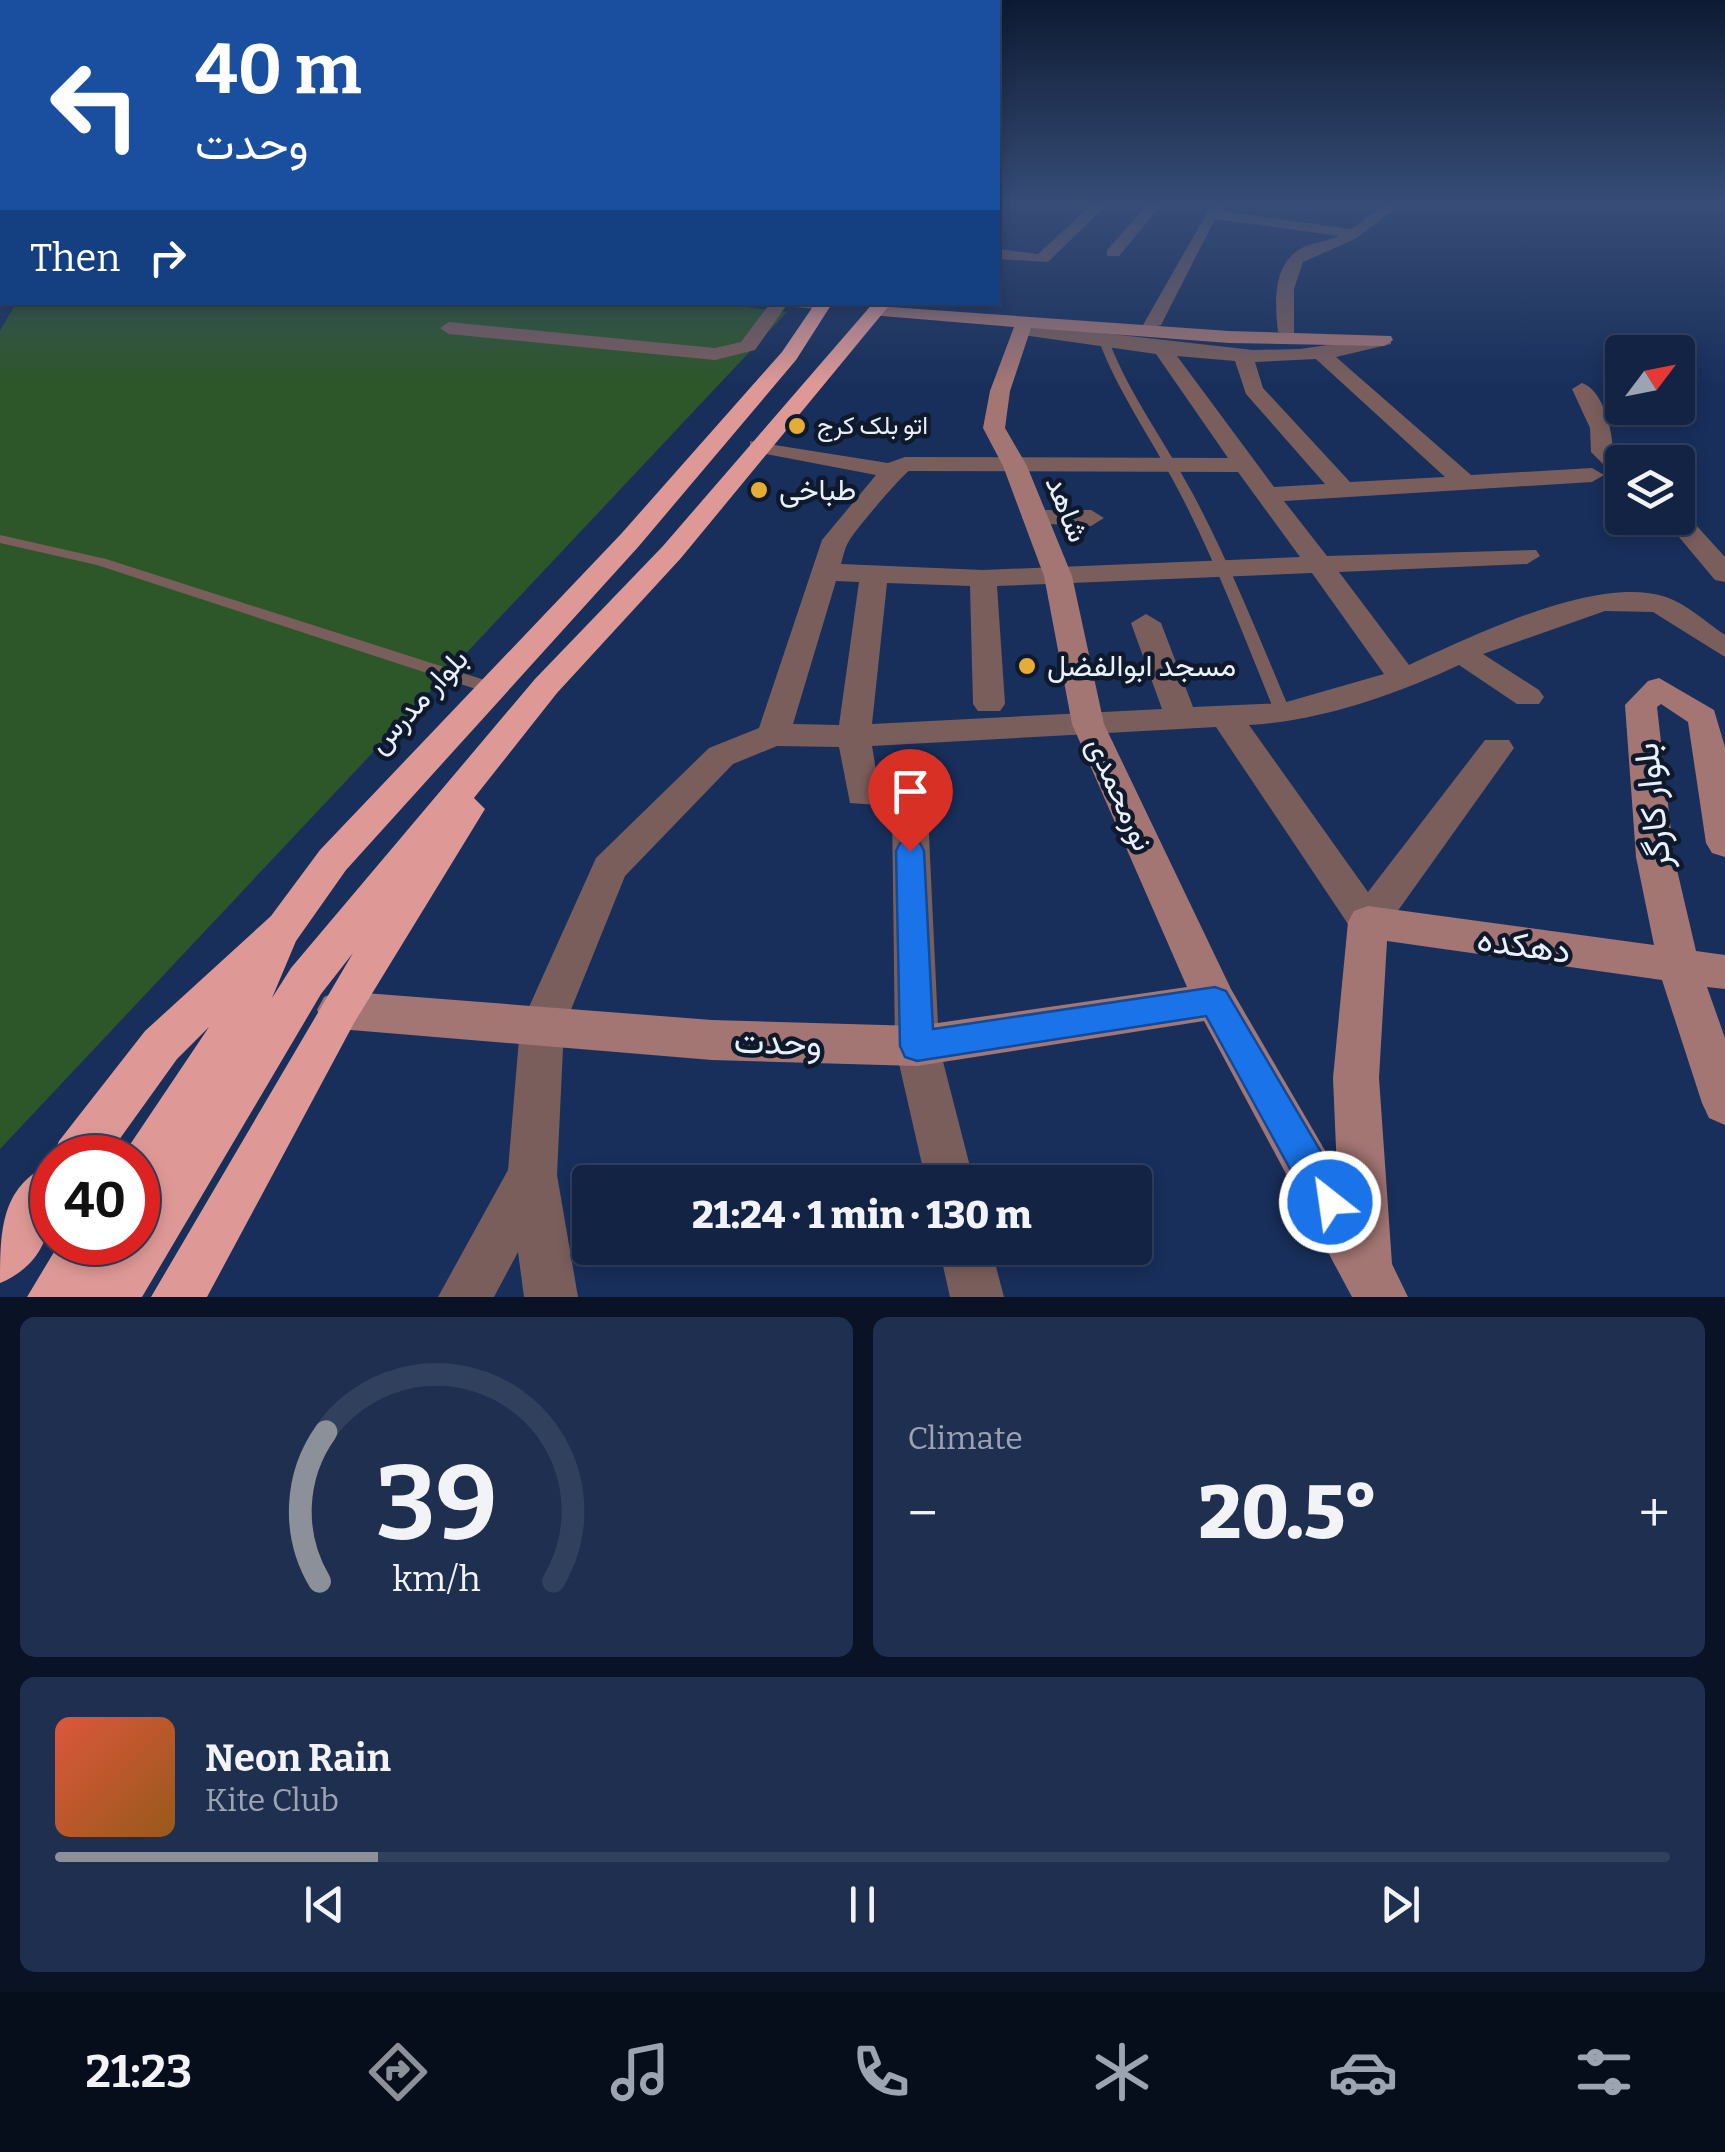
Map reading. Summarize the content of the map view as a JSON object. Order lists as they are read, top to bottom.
{
  "streets": {
    "highway": ["بلوار مدرس"],
    "street": [
      "شاهد",
      "نورمحمدی",
      "بلوار کارگر",
      "دهکده",
      "وحدت"
    ]
  },
  "crossings": [
    ["شاهد", "نورمحمدی"],
    ["نورمحمدی", "وحدت"],
    ["بلوار کارگر", "دهکده"]
  ],
  "places": ["اتو بلک کرج", "طباخی", "مسجد ابوالفضل"],
  "north": "top right",
  "page": {
    "turn": ["40 m", "وحدت"],
    "then": "Then",
    "limit": "40",
    "trip": "21:24 · 1 min · 130 m",
    "tile": "Climate",
    "heat": ["−", "20.5°", "+"],
    "song": ["Neon Rain", "Kite Club"],
    "tabs": "21:23",
    "gauge": ["39", "km/h"]
  }
}
